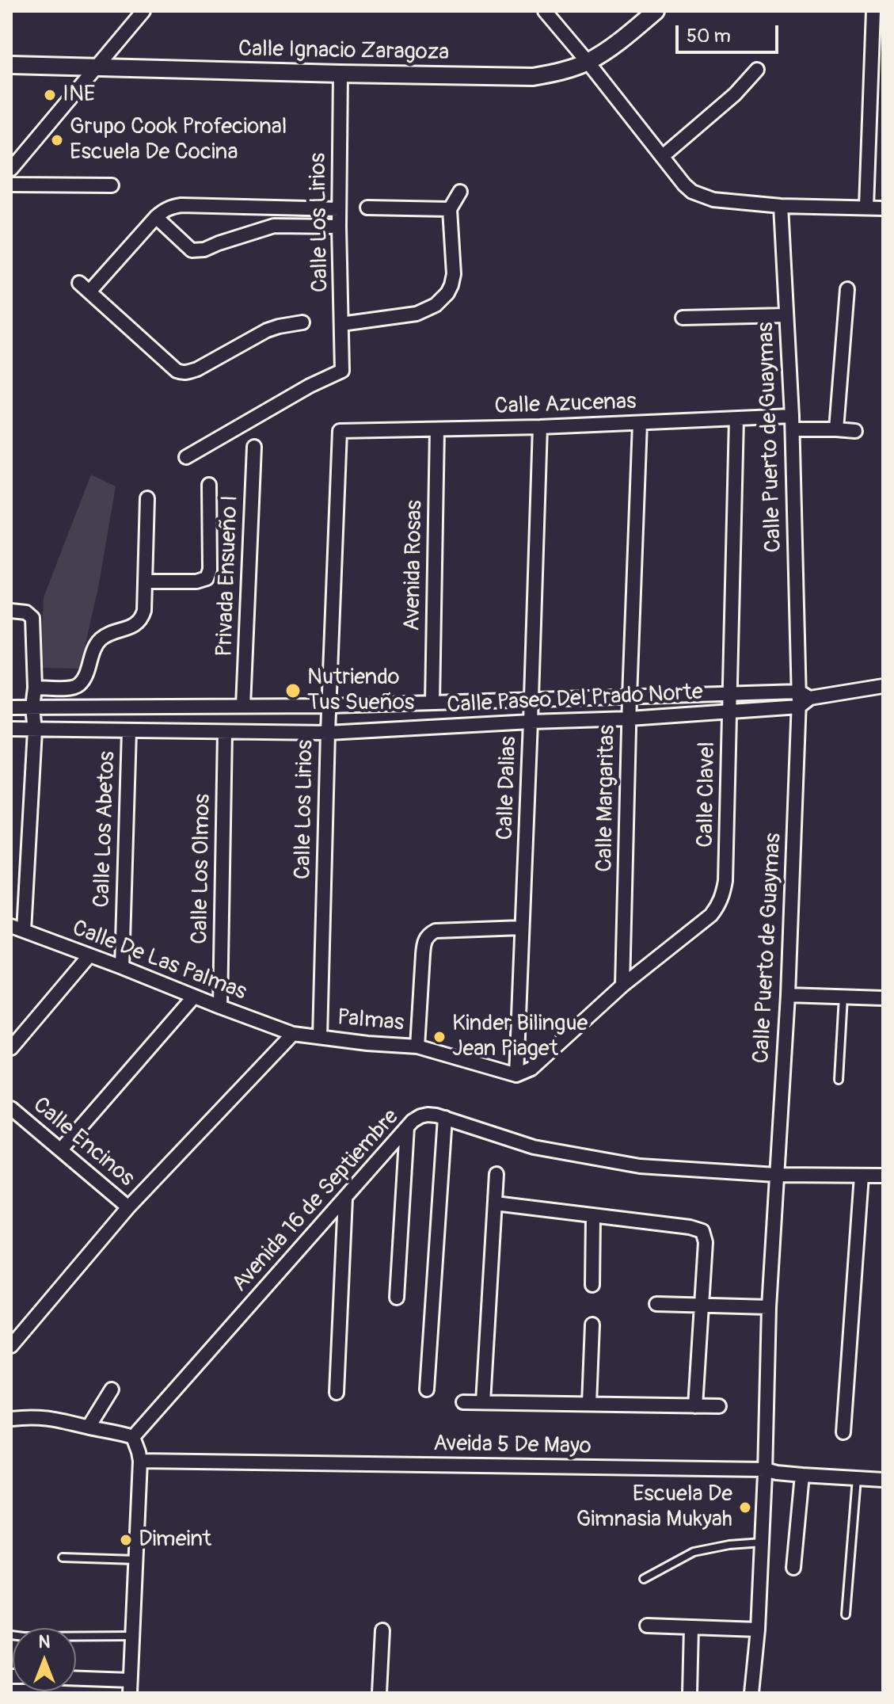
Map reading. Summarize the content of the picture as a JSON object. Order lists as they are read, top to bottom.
{
  "streets": {
    "street": [
      "Calle Ignacio Zaragoza",
      "Calle Los Lirios",
      "Calle Azucenas",
      "Calle Puerto de Guaymas",
      "Avenida Rosas",
      "Privada Ensueño I",
      "Calle Paseo Del Prado Norte",
      "Calle Dalias",
      "Calle Clavel",
      "Calle Margaritas",
      "Calle Los Abetos",
      "Calle Los Olmos",
      "Calle De Las Palmas",
      "Palmas",
      "Calle Encinos",
      "Avenida 16 de Septiembre",
      "Aveida 5 De Mayo"
    ]
  },
  "crossings": [
    ["Calle Ignacio Zaragoza", "Calle Los Lirios"],
    ["Calle Los Lirios", "Calle Azucenas"],
    ["Calle Los Lirios", "Calle Paseo Del Prado Norte"],
    ["Calle Los Lirios", "Palmas"],
    ["Calle Azucenas", "Calle Puerto de Guaymas"],
    ["Calle Azucenas", "Avenida Rosas"],
    ["Calle Azucenas", "Calle Dalias"],
    ["Calle Azucenas", "Calle Clavel"],
    ["Calle Azucenas", "Calle Margaritas"],
    ["Calle Puerto de Guaymas", "Calle Paseo Del Prado Norte"],
    ["Calle Puerto de Guaymas", "Avenida 16 de Septiembre"],
    ["Calle Puerto de Guaymas", "Aveida 5 De Mayo"],
    ["Avenida Rosas", "Calle Paseo Del Prado Norte"],
    ["Privada Ensueño I", "Calle Paseo Del Prado Norte"],
    ["Calle Paseo Del Prado Norte", "Calle Dalias"],
    ["Calle Paseo Del Prado Norte", "Calle Clavel"],
    ["Calle Paseo Del Prado Norte", "Calle Margaritas"],
    ["Calle Paseo Del Prado Norte", "Calle Los Abetos"],
    ["Calle Paseo Del Prado Norte", "Calle Los Olmos"],
    ["Calle Dalias", "Calle Clavel"],
    ["Calle Dalias", "Palmas"],
    ["Calle Clavel", "Calle Margaritas"],
    ["Calle Clavel", "Palmas"],
    ["Calle Los Abetos", "Calle De Las Palmas"],
    ["Calle Los Olmos", "Calle De Las Palmas"],
    ["Calle De Las Palmas", "Palmas"]
  ],
  "places": [
    "INE",
    "Grupo Cook Profecional Escuela De Cocina",
    "Nutriendo Tus Sueños",
    "Kinder Bilingue Jean Piaget",
    "Escuela De Gimnasia Mukyah",
    "Dimeint"
  ],
  "scale_bar": "50 m",
  "north": "top"
}
